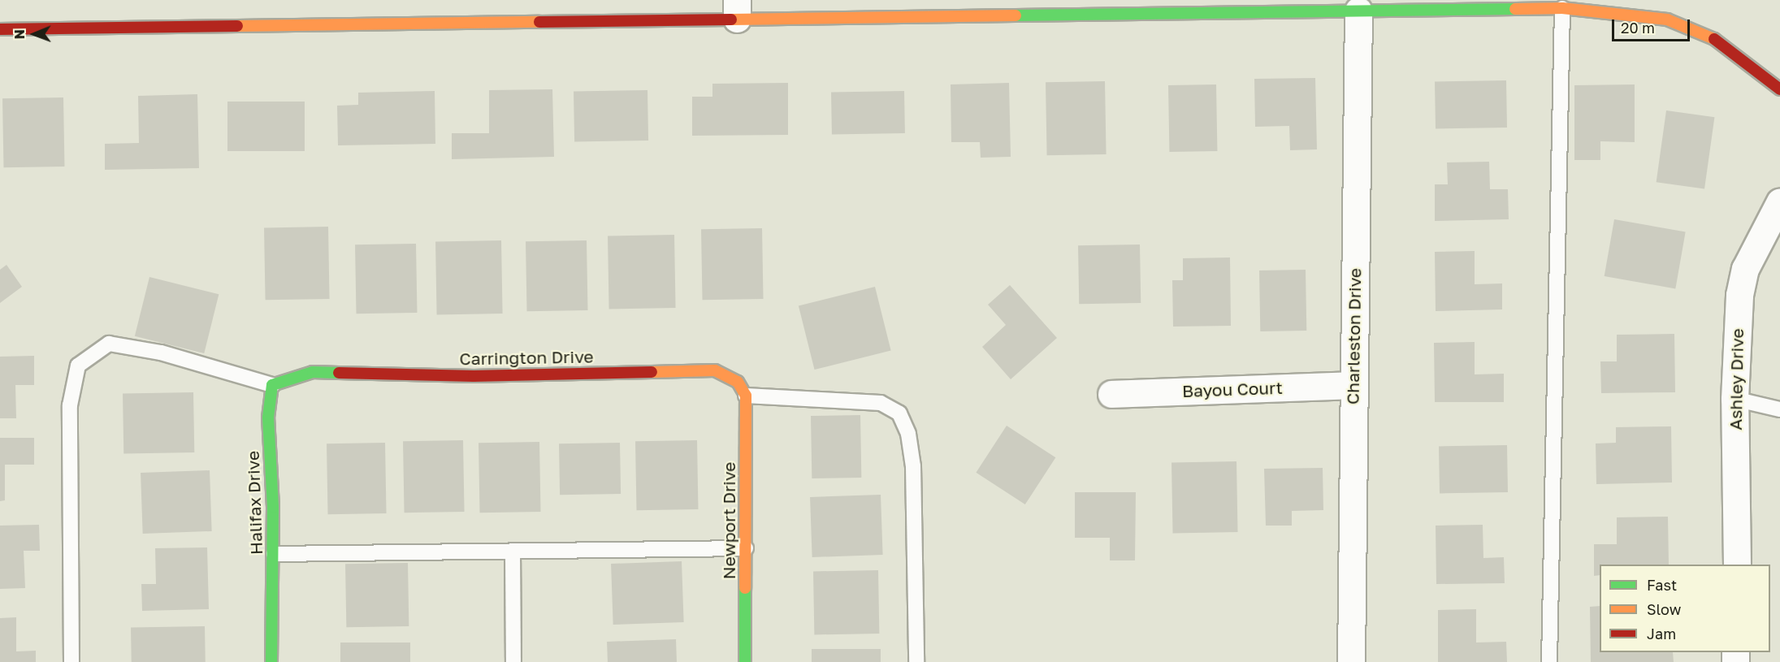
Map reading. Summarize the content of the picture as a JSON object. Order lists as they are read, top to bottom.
{
  "streets": {
    "street": [
      "Charleston Drive",
      "Carrington Drive",
      "Ashley Drive",
      "Bayou Court",
      "Halifax Drive",
      "Newport Drive"
    ]
  },
  "crossings": [
    ["Charleston Drive", "Bayou Court"],
    ["Carrington Drive", "Halifax Drive"],
    ["Carrington Drive", "Newport Drive"]
  ],
  "legend": ["Fast", "Slow", "Jam"],
  "scale_bar": "20 m",
  "north": "left"
}
